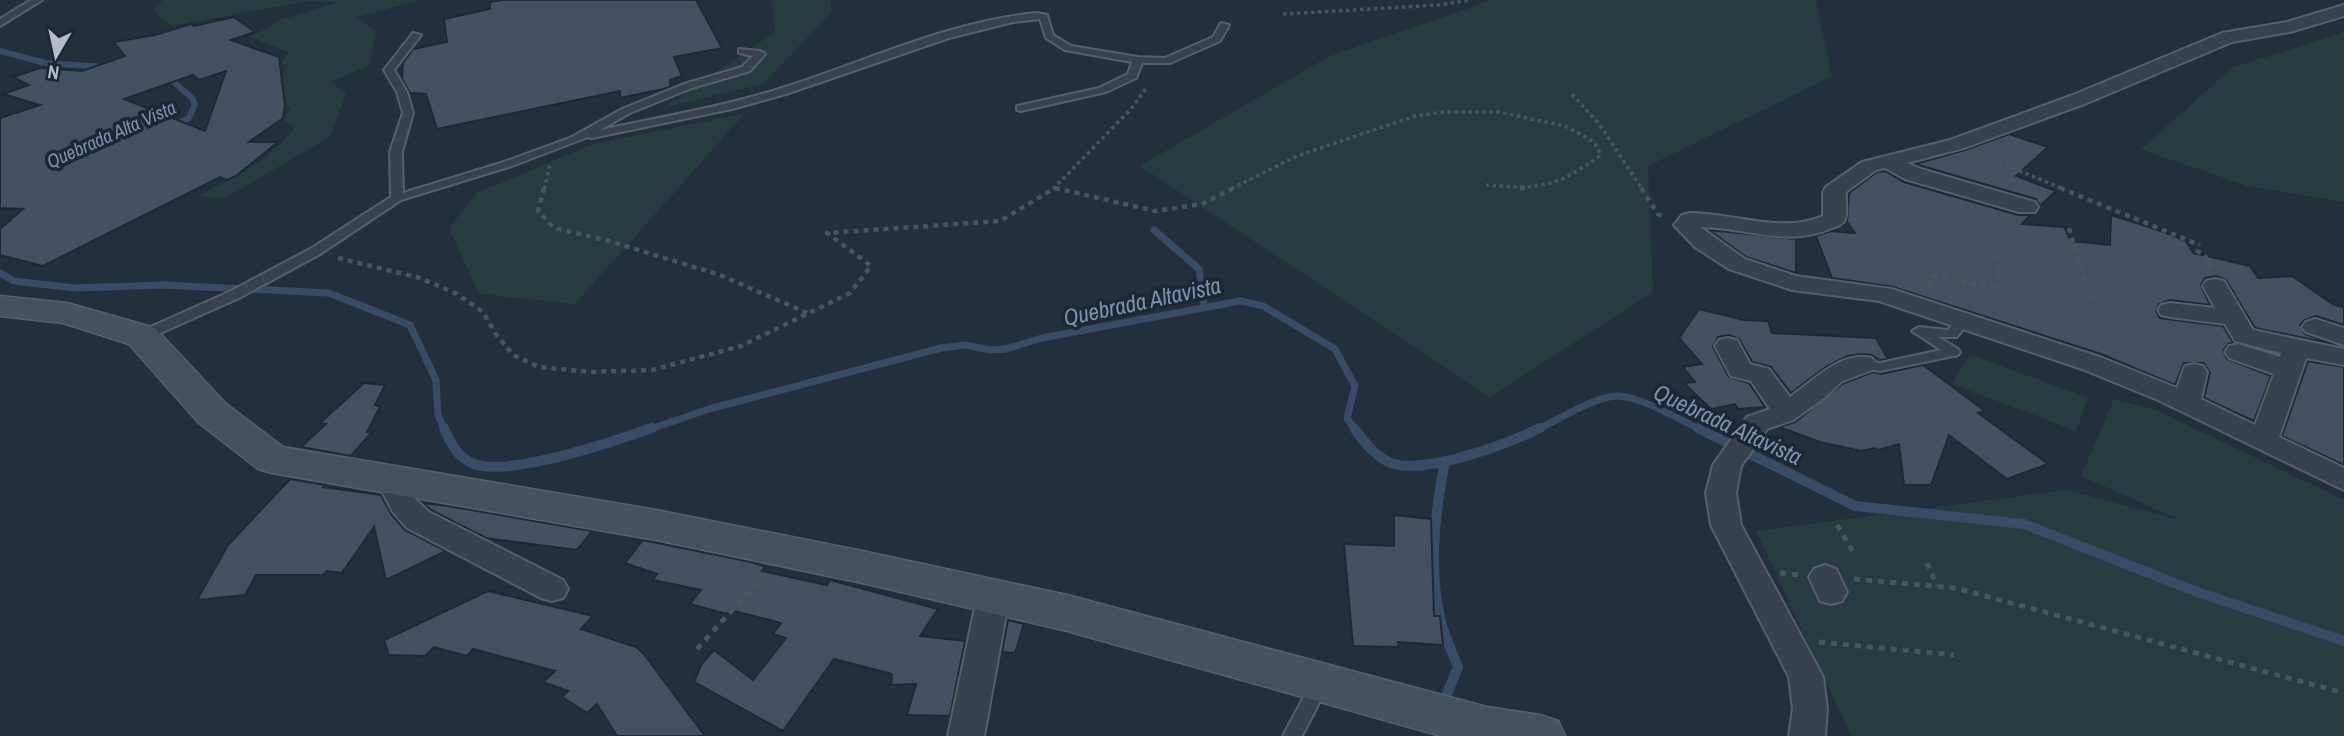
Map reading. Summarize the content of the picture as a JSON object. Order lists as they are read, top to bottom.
{
  "water": ["Quebrada Alta Vista", "Quebrada Altavista"],
  "north": "bottom"
}
